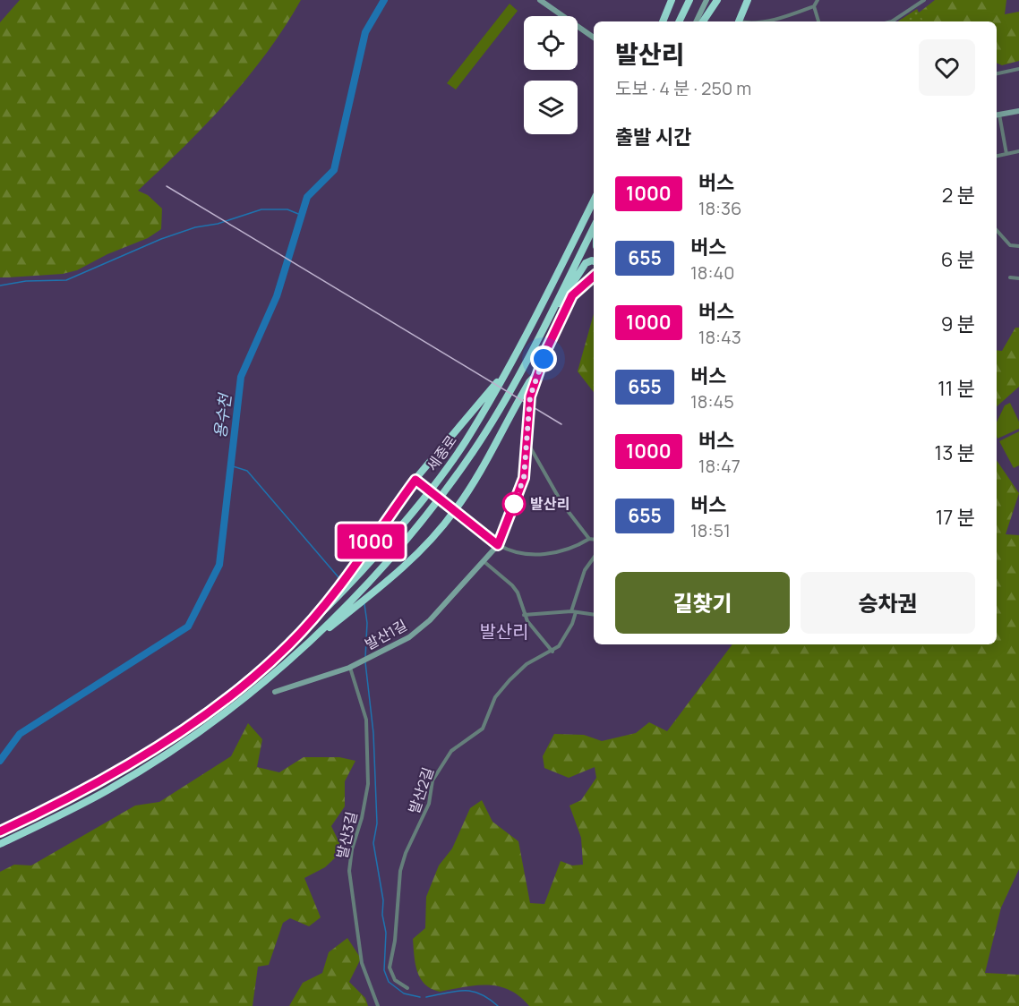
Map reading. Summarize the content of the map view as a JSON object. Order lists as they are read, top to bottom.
{
  "streets": {
    "highway": ["세종로"],
    "street": ["발산1길", "발산2길", "발산3길"]
  },
  "crossings": [
    ["발산1길", "발산3길"]
  ],
  "districts": ["발산리"],
  "water": ["용수천"],
  "places": ["발산리"],
  "lines": ["bus line 1000"],
  "page": {
    "on_map": "1000",
    "heading": [
      ["발산리", "도보 · 4 분 · 250 m"],
      "출발 시간"
    ],
    "list": [
      {
        "mark": "1000",
        "name": "버스",
        "note": "18:36",
        "value": "2 분"
      },
      {
        "mark": "655",
        "name": "버스",
        "note": "18:40",
        "value": "6 분"
      },
      {
        "mark": "1000",
        "name": "버스",
        "note": "18:43",
        "value": "9 분"
      },
      {
        "mark": "655",
        "name": "버스",
        "note": "18:45",
        "value": "11 분"
      },
      {
        "mark": "1000",
        "name": "버스",
        "note": "18:47",
        "value": "13 분"
      },
      {
        "mark": "655",
        "name": "버스",
        "note": "18:51",
        "value": "17 분"
      }
    ],
    "buttons": ["길찾기", "승차권"]
  }
}
